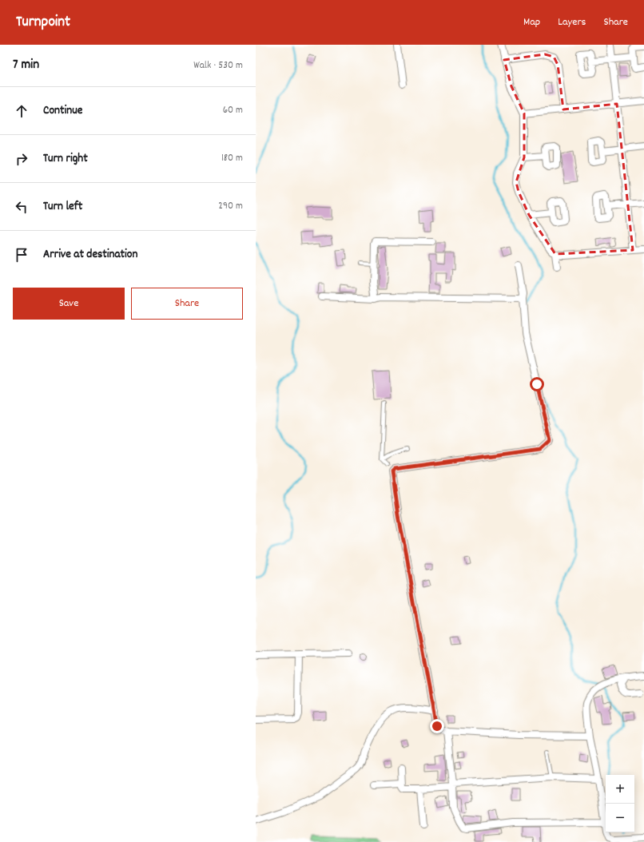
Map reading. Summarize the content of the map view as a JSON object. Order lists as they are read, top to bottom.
{
  "page": {
    "header": "Turnpoint",
    "nav": ["Map", "Layers", "Share"],
    "heading": ["7 min", "Walk · 530 m"],
    "list": [
      ["Continue", "60 m"],
      ["Turn right", "180 m"],
      ["Turn left", "290 m"],
      "Arrive at destination"
    ],
    "buttons": ["Save", "Share"],
    "map_buttons": ["+", "−"]
  }
}
